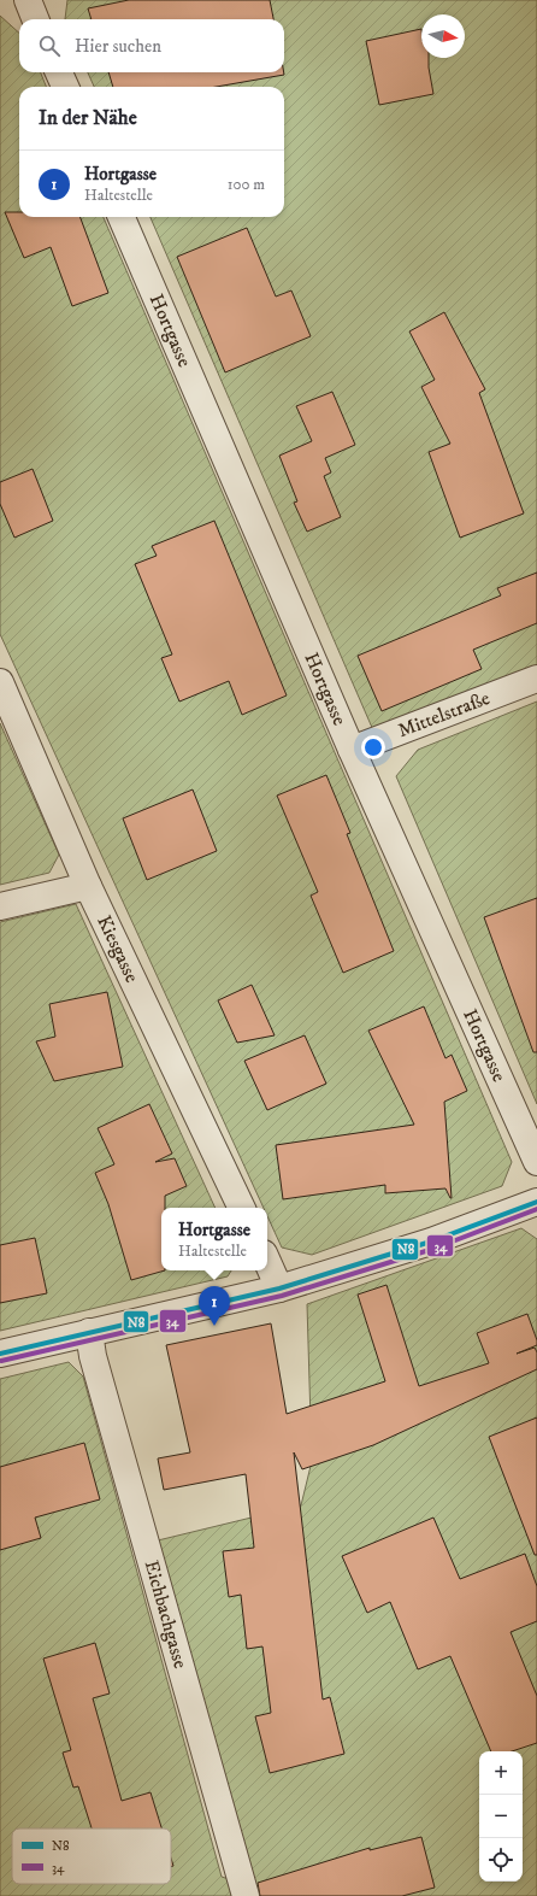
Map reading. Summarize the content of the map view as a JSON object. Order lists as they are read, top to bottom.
{
  "streets": {
    "street": [
      "Hortgasse",
      "Mittelstraße",
      "Kiesgasse",
      "Eichbachgasse"
    ]
  },
  "crossings": [
    ["Hortgasse", "Mittelstraße"]
  ],
  "lines": ["transit line N8", "transit line 34"],
  "legend": ["N8", "34"],
  "north": "right",
  "page": {
    "search": "Hier suchen",
    "heading": "In der Nähe",
    "list": [
      {
        "mark": "1",
        "name": "Hortgasse",
        "note": "Haltestelle",
        "value": "100 m"
      }
    ],
    "popup": ["Hortgasse", "Haltestelle"],
    "pins": "1",
    "map_buttons": ["+", "−"]
  }
}
